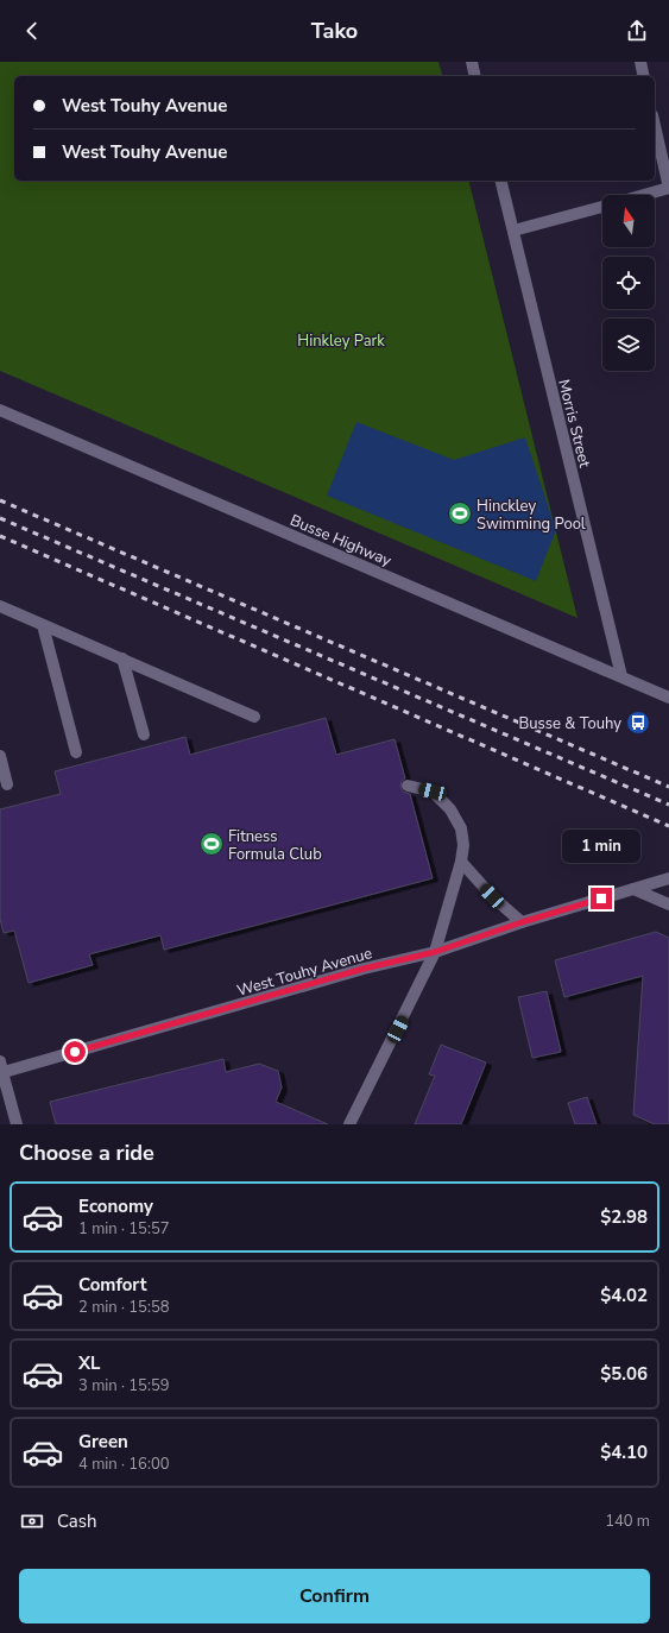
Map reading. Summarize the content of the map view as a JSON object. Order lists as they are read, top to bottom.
{
  "streets": {
    "main road": ["Morris Street", "Busse Highway", "West Touhy Avenue"]
  },
  "crossings": [
    ["Morris Street", "Busse Highway"]
  ],
  "parks": ["Hinkley Park"],
  "places": {
    "sports": ["Hinckley Swimming Pool", "Fitness Formula Club"],
    "bus stop": ["Busse & Touhy"]
  },
  "north": "top",
  "page": {
    "header": "Tako",
    "banner": ["West Touhy Avenue", "West Touhy Avenue"],
    "bubble": "1 min",
    "heading": "Choose a ride",
    "list": [
      {
        "name": "Economy",
        "note": "1 min · 15:57",
        "value": "$2.98"
      },
      {
        "name": "Comfort",
        "note": "2 min · 15:58",
        "value": "$4.02"
      },
      {
        "name": "XL",
        "note": "3 min · 15:59",
        "value": "$5.06"
      },
      {
        "name": "Green",
        "note": "4 min · 16:00",
        "value": "$4.10"
      }
    ],
    "pay": ["Cash", "140 m"],
    "buttons": "Confirm"
  }
}
